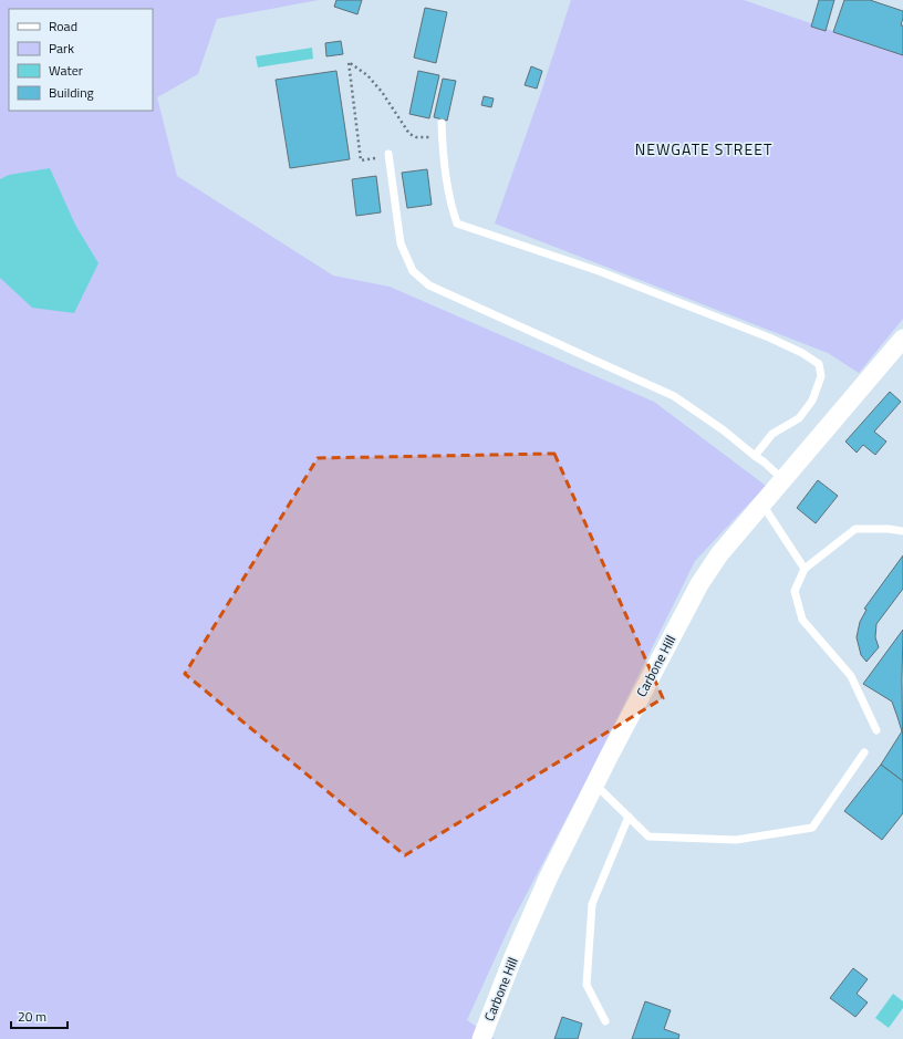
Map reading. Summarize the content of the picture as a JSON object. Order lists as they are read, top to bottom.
{
  "streets": {
    "street": ["Carbone Hill"]
  },
  "districts": ["NEWGATE STREET"],
  "legend": [
    "Road",
    "Park",
    "Water",
    "Building"
  ],
  "scale_bar": "20 m"
}
